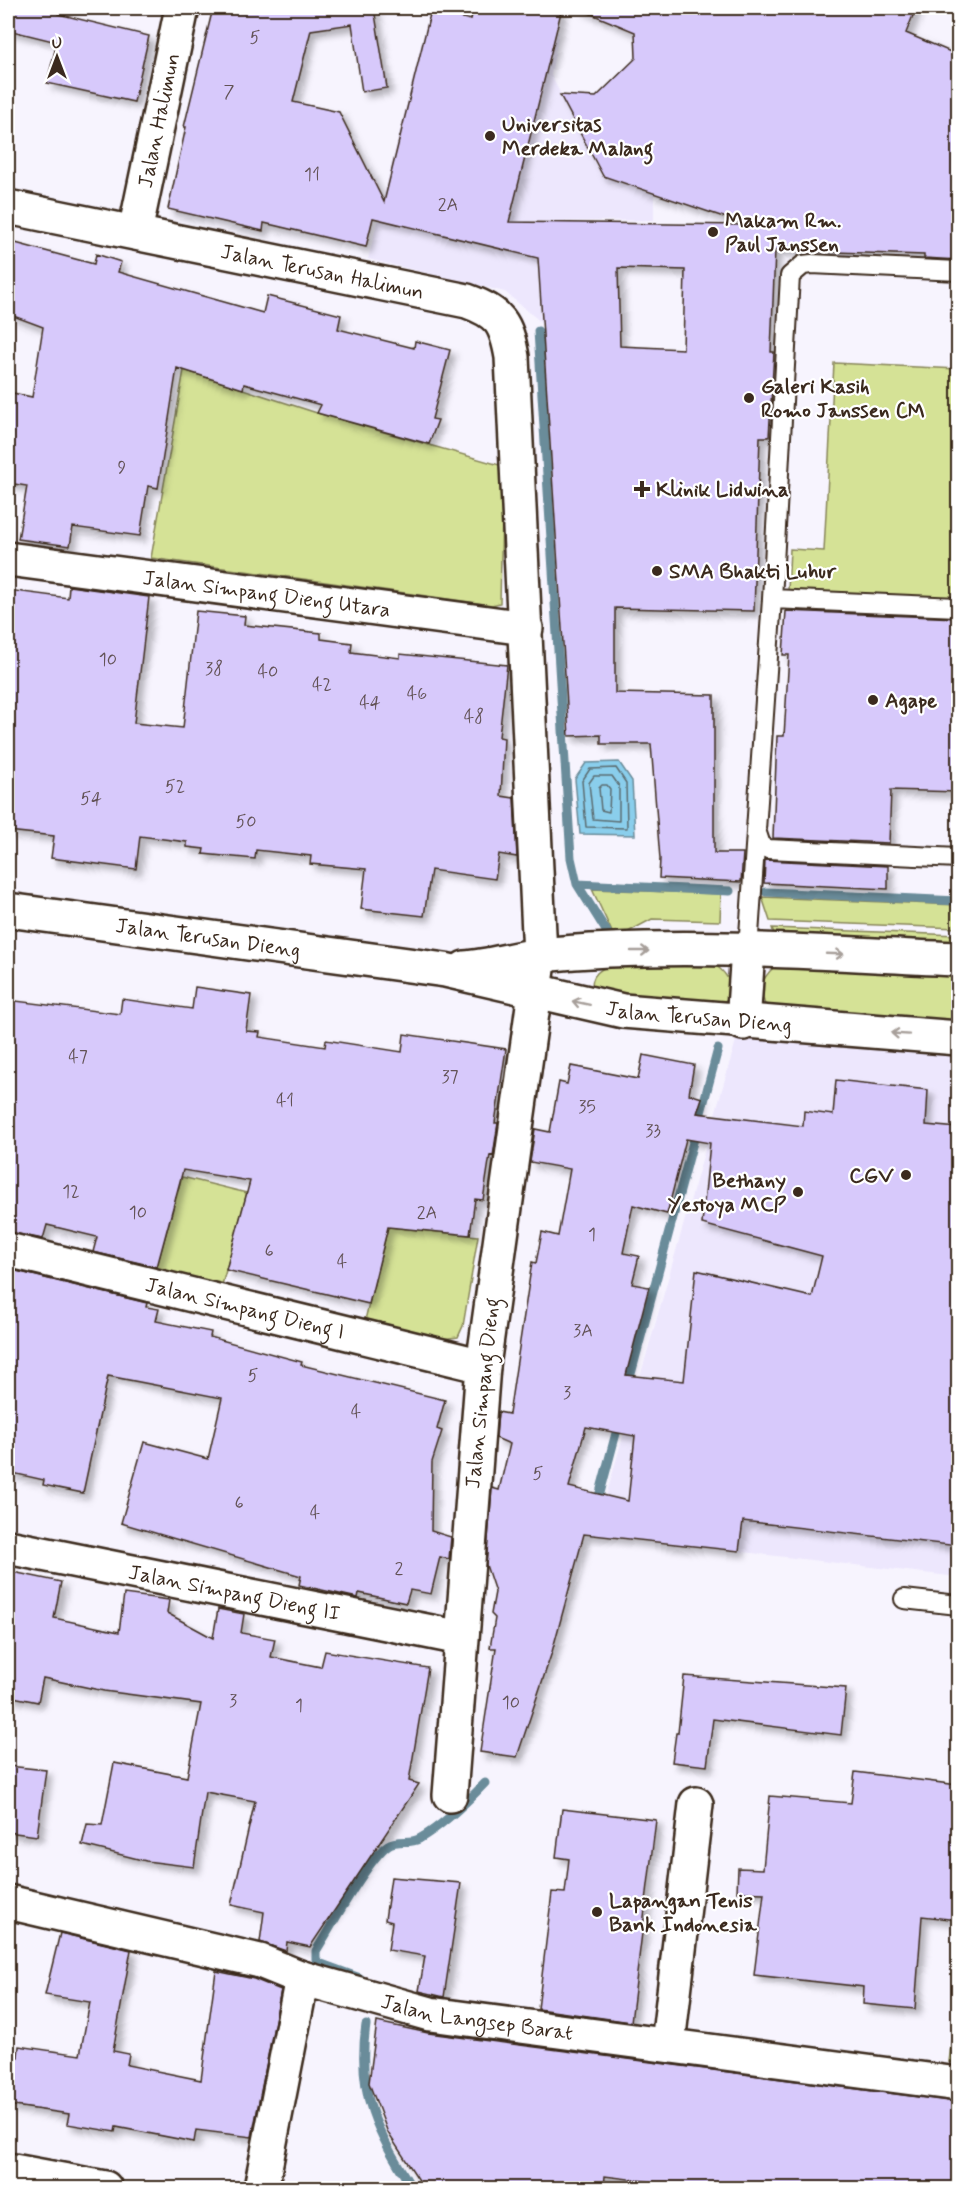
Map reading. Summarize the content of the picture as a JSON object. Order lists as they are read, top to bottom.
{
  "streets": {
    "street": [
      "Jalan Halimun",
      "Jalan Terusan Halimun",
      "Jalan Simpang Dieng Utara",
      "Jalan Terusan Dieng",
      "Jalan Simpang Dieng I",
      "Jalan Simpang Dieng",
      "Jalan Simpang Dieng II",
      "Jalan Langsep Barat"
    ]
  },
  "crossings": [
    ["Jalan Halimun", "Jalan Terusan Halimun"],
    ["Jalan Terusan Halimun", "Jalan Simpang Dieng Utara"],
    ["Jalan Terusan Dieng", "Jalan Simpang Dieng"],
    ["Jalan Simpang Dieng I", "Jalan Simpang Dieng"],
    ["Jalan Simpang Dieng", "Jalan Simpang Dieng II"]
  ],
  "places": {
    "other": [
      "Universitas Merdeka Malang",
      "Makam Rm. Paul Janssen",
      "Galeri Kasih Romo Janssen CM",
      "SMA Bhakti Luhur",
      "Agape",
      "CGV",
      "Bethany Yestoya MCP",
      "Lapangan Tenis Bank Indonesia"
    ],
    "health": ["Klinik Lidwina"]
  },
  "house_numbers": [
    "5",
    "7",
    "11",
    "2A",
    "9",
    "10",
    "38",
    "40",
    "42",
    "46",
    "44",
    "48",
    "52",
    "54",
    "50",
    "47",
    "37",
    "41",
    "35",
    "33",
    "12",
    "10",
    "2A",
    "1",
    "6",
    "4",
    "3A",
    "5",
    "3",
    "4",
    "5",
    "6",
    "4",
    "2",
    "3",
    "10",
    "1"
  ],
  "north": "top"
}
